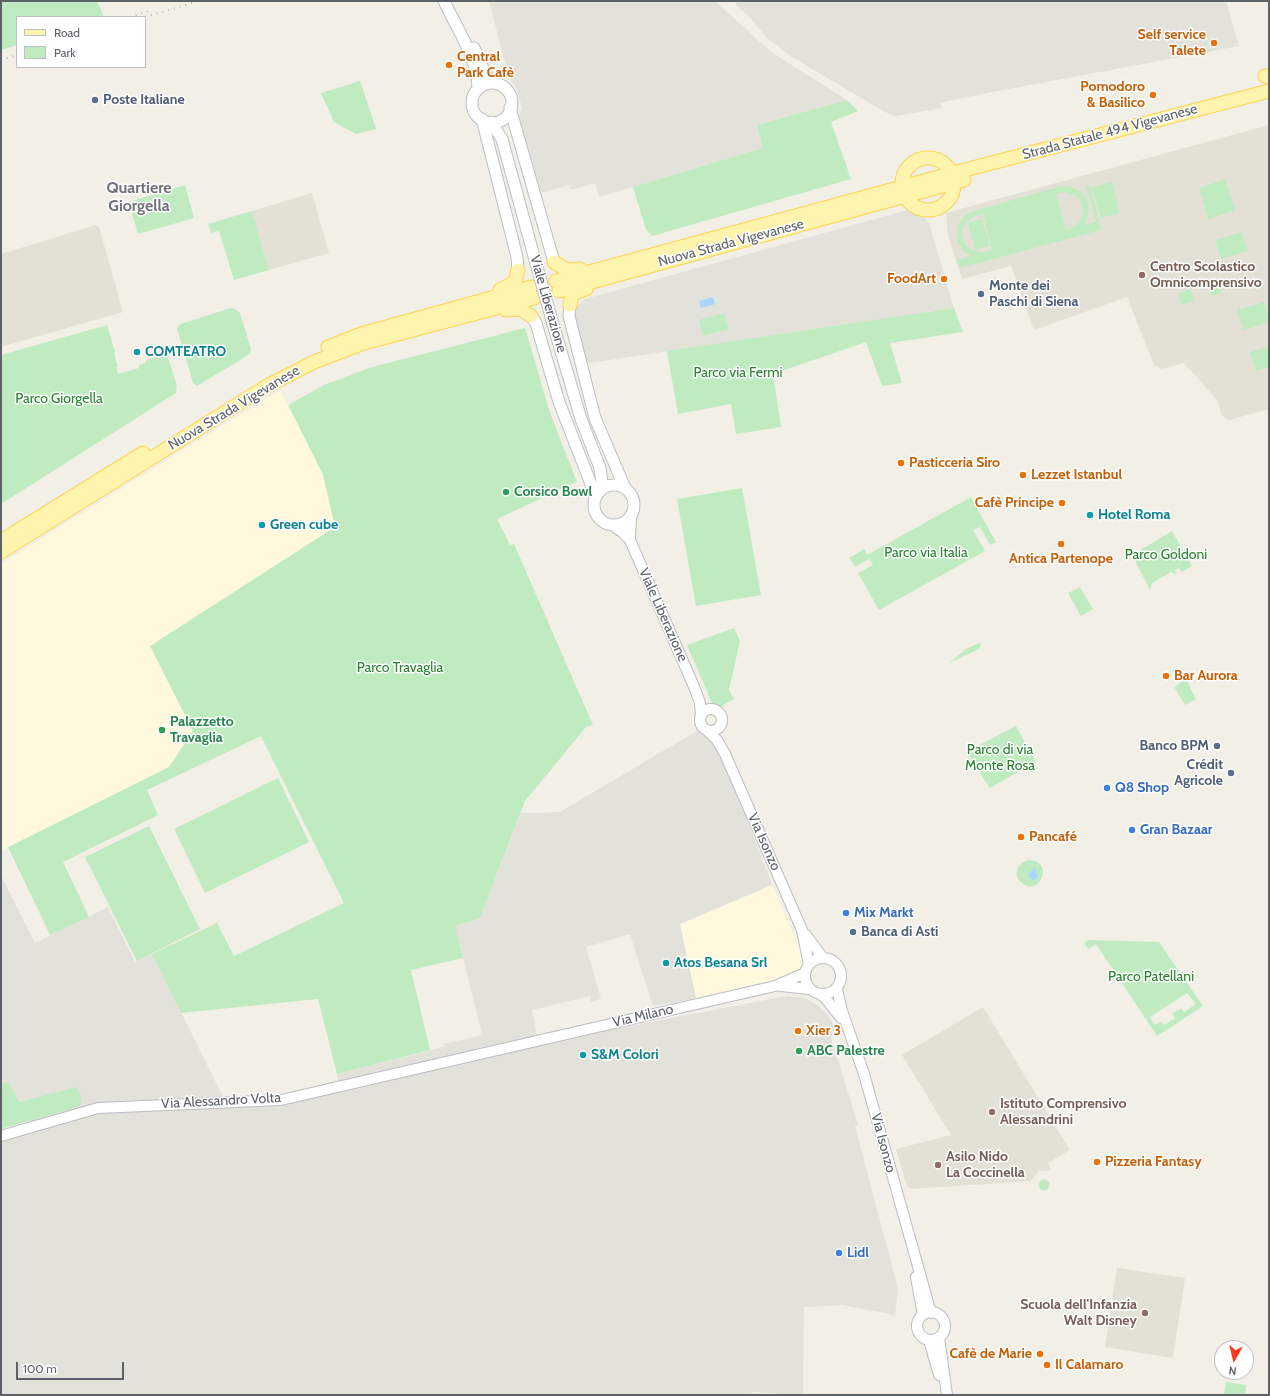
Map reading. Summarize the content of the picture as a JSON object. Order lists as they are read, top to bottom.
{
  "streets": {
    "main road": ["Strada Statale 494 Vigevanese", "Nuova Strada Vigevanese", "Viale Liberazione"],
    "street": ["Via Isonzo", "Via Milano", "Via Alessandro Volta"]
  },
  "crossings": [
    ["Strada Statale 494 Vigevanese", "Nuova Strada Vigevanese"],
    ["Viale Liberazione", "Via Isonzo"],
    ["Via Isonzo", "Via Milano"],
    ["Via Milano", "Via Alessandro Volta"]
  ],
  "districts": ["Quartiere Giorgella"],
  "parks": [
    "Parco via Fermi",
    "Parco Giorgella",
    "Parco via Italia",
    "Parco Goldoni",
    "Parco Travaglia",
    "Parco di via Monte Rosa",
    "Parco Patellani"
  ],
  "places": [
    "Self service Talete",
    "Central Park Cafè",
    "Pomodoro & Basilico",
    "Poste Italiane",
    "Centro Scolastico Omnicomprensivo",
    "FoodArt",
    "Monte dei Paschi di Siena",
    "COMTEATRO",
    "Pasticceria Siro",
    "Lezzet Istanbul",
    "Corsico Bowl",
    "Cafè Principe",
    "Hotel Roma",
    "Green cube",
    "Antica Partenope",
    "Bar Aurora",
    "Palazzetto Travaglia",
    "Banco BPM",
    "Crédit Agricole",
    "Q8 Shop",
    "Gran Bazaar",
    "Pancafé",
    "Mix Markt",
    "Banca di Asti",
    "Atos Besana Srl",
    "Xier 3",
    "ABC Palestre",
    "S&M Colori",
    "Istituto Comprensivo Alessandrini",
    "Pizzeria Fantasy",
    "Asilo Nido La Coccinella",
    "Lidl",
    "Scuola dell'Infanzia Walt Disney",
    "Cafè de Marie",
    "Il Calamaro"
  ],
  "legend": ["Road", "Park"],
  "scale_bar": "100 m",
  "north": "bottom"
}
